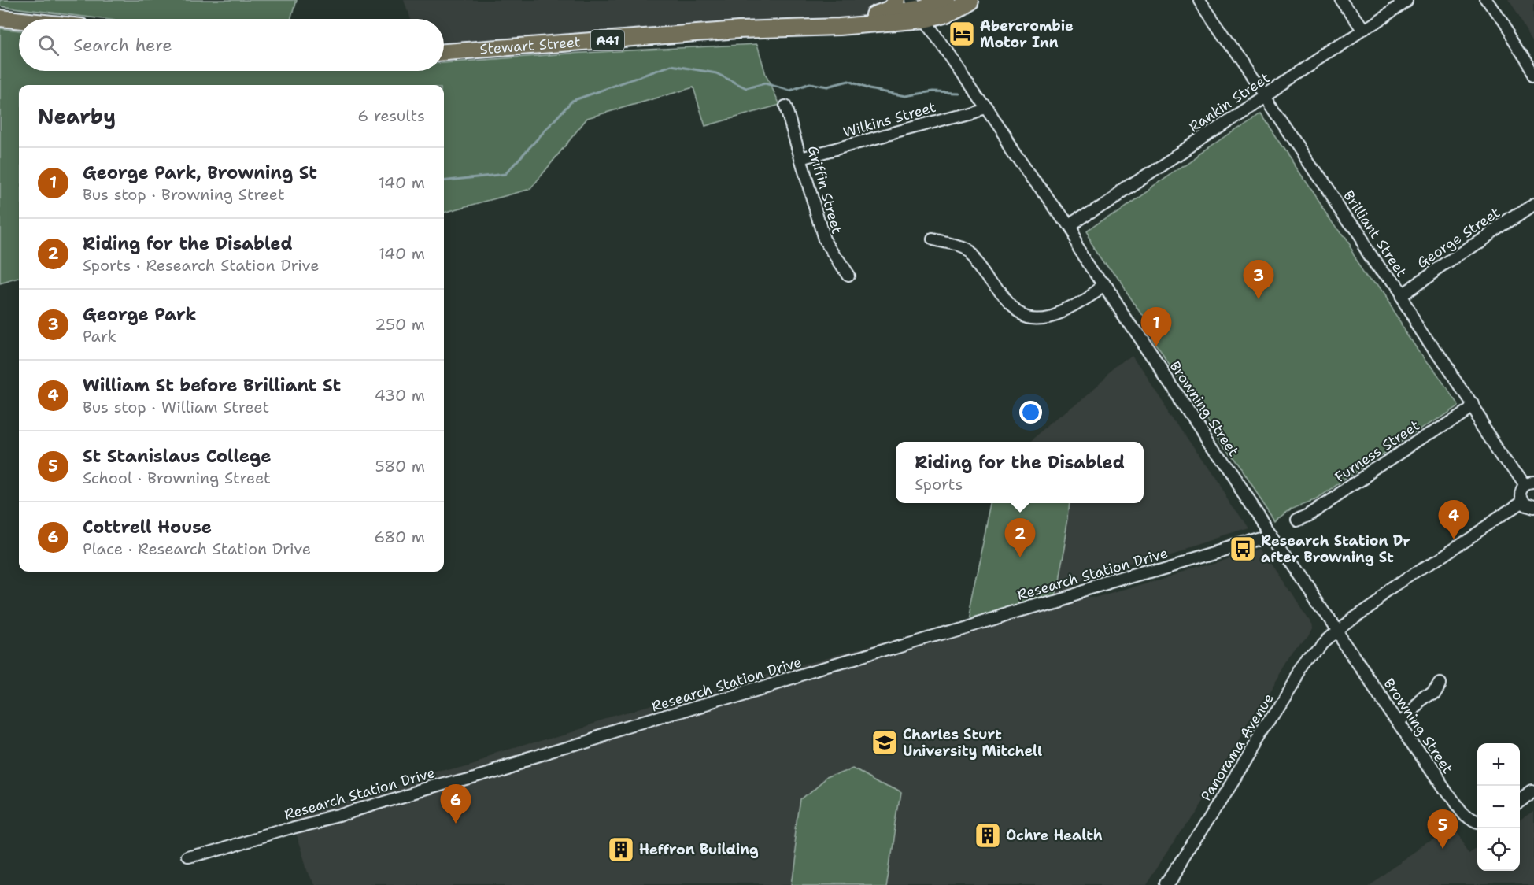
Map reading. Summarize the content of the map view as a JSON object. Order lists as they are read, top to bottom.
{
  "streets": {
    "highway": ["A41", "Stewart Street"],
    "street": [
      "Rankin Street",
      "Wilkins Street",
      "Griffin Street",
      "Brilliant Street",
      "George Street",
      "Browning Street",
      "Furness Street",
      "Research Station Drive",
      "Panorama Avenue"
    ]
  },
  "crossings": [
    ["Stewart Street", "Browning Street"],
    ["Rankin Street", "Brilliant Street"],
    ["Rankin Street", "Browning Street"],
    ["Wilkins Street", "Griffin Street"],
    ["Wilkins Street", "Browning Street"],
    ["Brilliant Street", "George Street"],
    ["Brilliant Street", "Furness Street"],
    ["Browning Street", "Research Station Drive"],
    ["Browning Street", "Panorama Avenue"]
  ],
  "places": {
    "hotel": ["Abercrombie Motor Inn"],
    "bus stop": ["Research Station Dr after Browning St"],
    "school or university": ["Charles Sturt University Mitchell"],
    "building": ["Ochre Health", "Heffron Building"]
  },
  "page": {
    "search": "Search here",
    "heading": ["Nearby", "6 results"],
    "list": [
      {
        "mark": "1",
        "name": "George Park, Browning St",
        "note": "Bus stop · Browning Street",
        "value": "140 m"
      },
      {
        "mark": "2",
        "name": "Riding for the Disabled",
        "note": "Sports · Research Station Drive",
        "value": "140 m"
      },
      {
        "mark": "3",
        "name": "George Park",
        "note": "Park",
        "value": "250 m"
      },
      {
        "mark": "4",
        "name": "William St before Brilliant St",
        "note": "Bus stop · William Street",
        "value": "430 m"
      },
      {
        "mark": "5",
        "name": "St Stanislaus College",
        "note": "School · Browning Street",
        "value": "580 m"
      },
      {
        "mark": "6",
        "name": "Cottrell House",
        "note": "Place · Research Station Drive",
        "value": "680 m"
      }
    ],
    "pins": [
      "3",
      "1",
      "4",
      "2",
      "6",
      "5"
    ],
    "popup": ["Riding for the Disabled", "Sports"],
    "map_buttons": ["+", "−"]
  }
}
